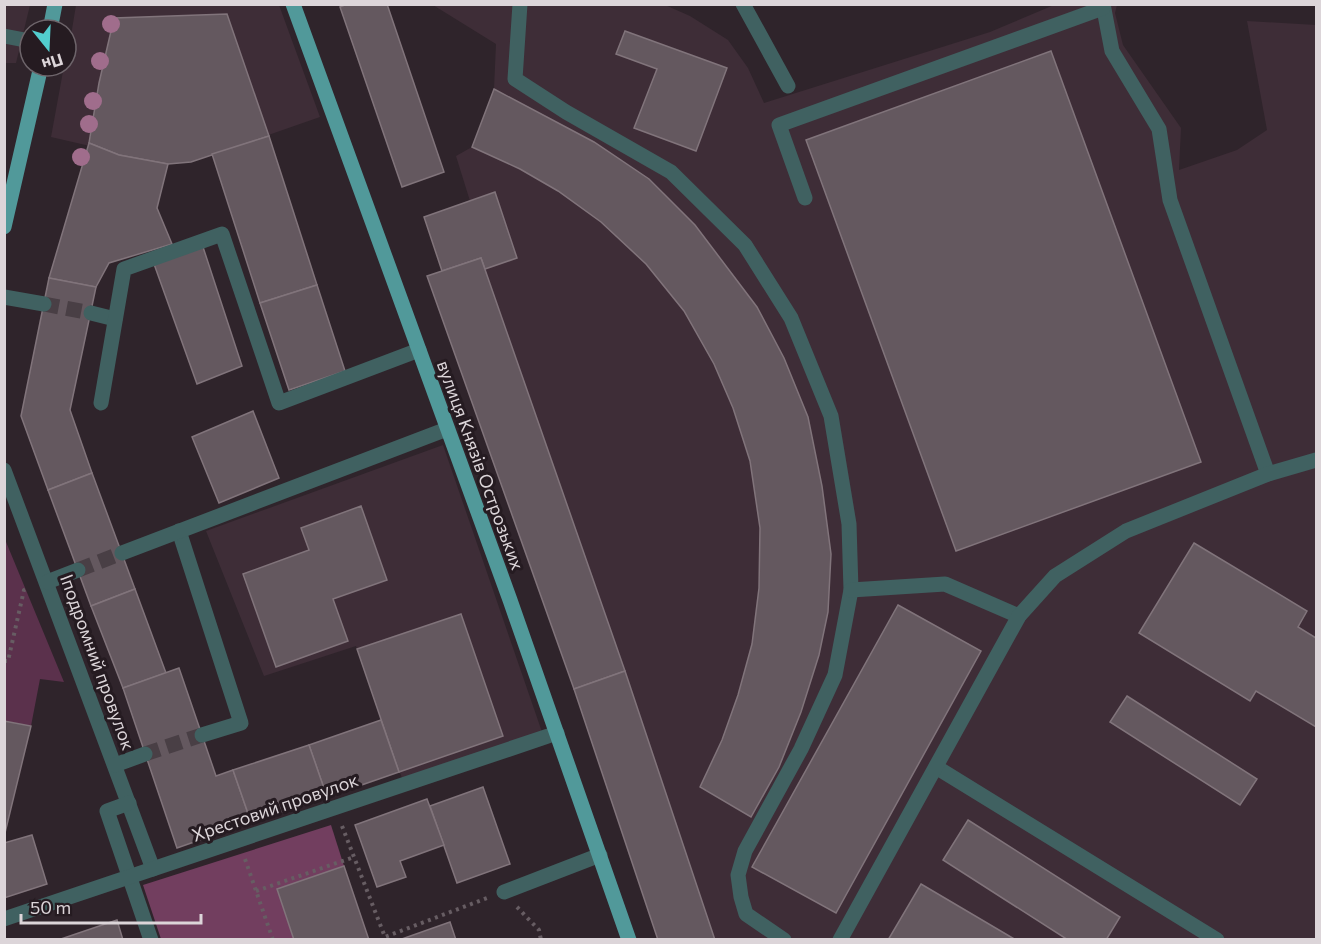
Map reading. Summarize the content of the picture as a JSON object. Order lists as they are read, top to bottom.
{
  "streets": {
    "main road": ["вулиця Князів Острозьких"],
    "street": ["Іподромний провулок", "Хрестовий провулок"]
  },
  "crossings": [
    ["вулиця Князів Острозьких", "Хрестовий провулок"],
    ["Іподромний провулок", "Хрестовий провулок"]
  ],
  "scale_bar": "50 m",
  "north": "bottom"
}
